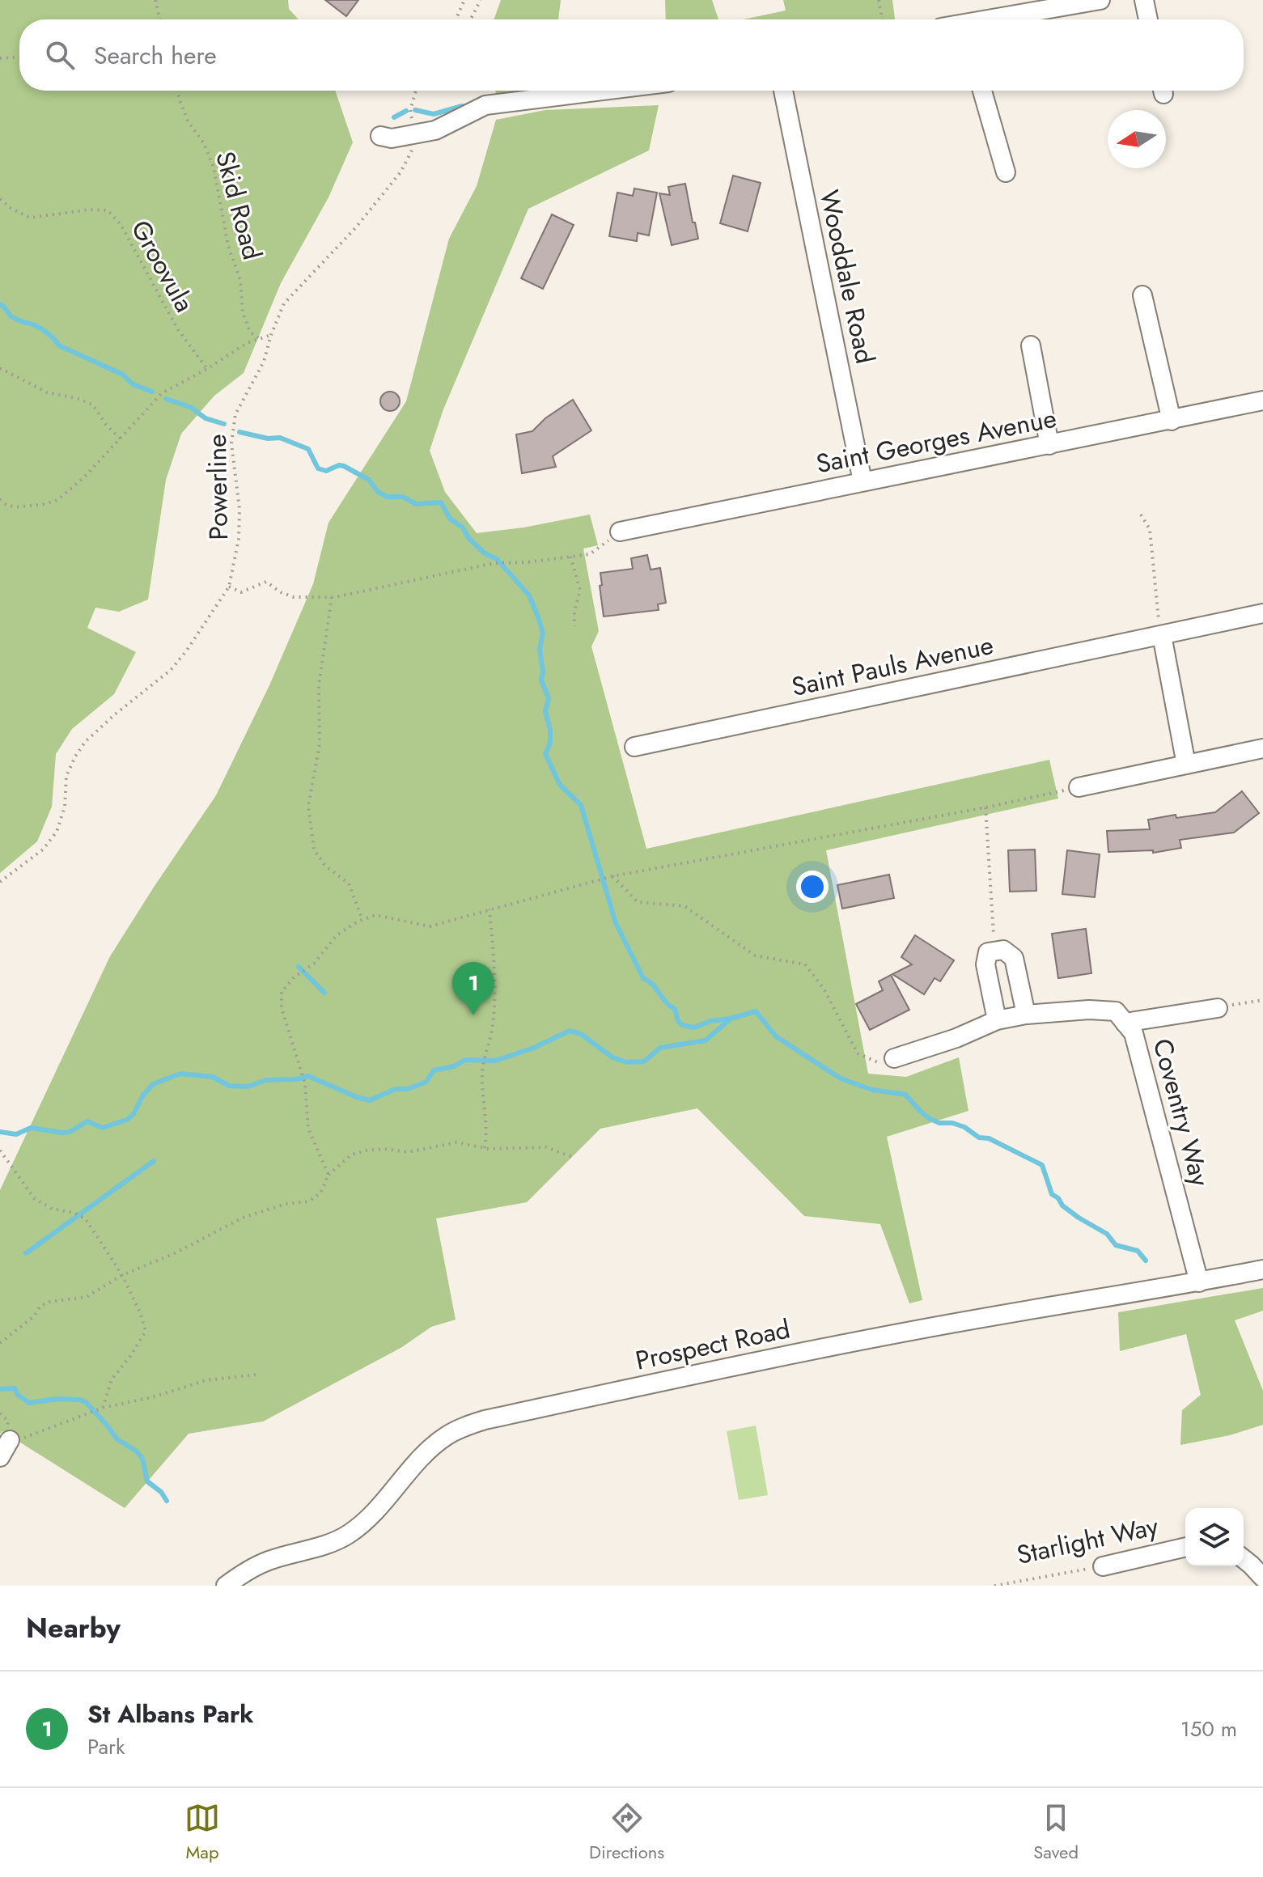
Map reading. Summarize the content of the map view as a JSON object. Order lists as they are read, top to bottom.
{
  "streets": {
    "street": [
      "Wooddale Road",
      "Saint Georges Avenue",
      "Saint Pauls Avenue",
      "Coventry Way",
      "Prospect Road",
      "Starlight Way"
    ],
    "path": ["Skid Road", "Groovula", "Powerline"]
  },
  "crossings": [
    ["Wooddale Road", "Saint Georges Avenue"],
    ["Coventry Way", "Prospect Road"]
  ],
  "north": "left",
  "page": {
    "search": "Search here",
    "pins": "1",
    "heading": "Nearby",
    "list": [
      {
        "mark": "1",
        "name": "St Albans Park",
        "note": "Park",
        "value": "150 m"
      }
    ],
    "nav": ["Map", "Directions", "Saved"]
  }
}
